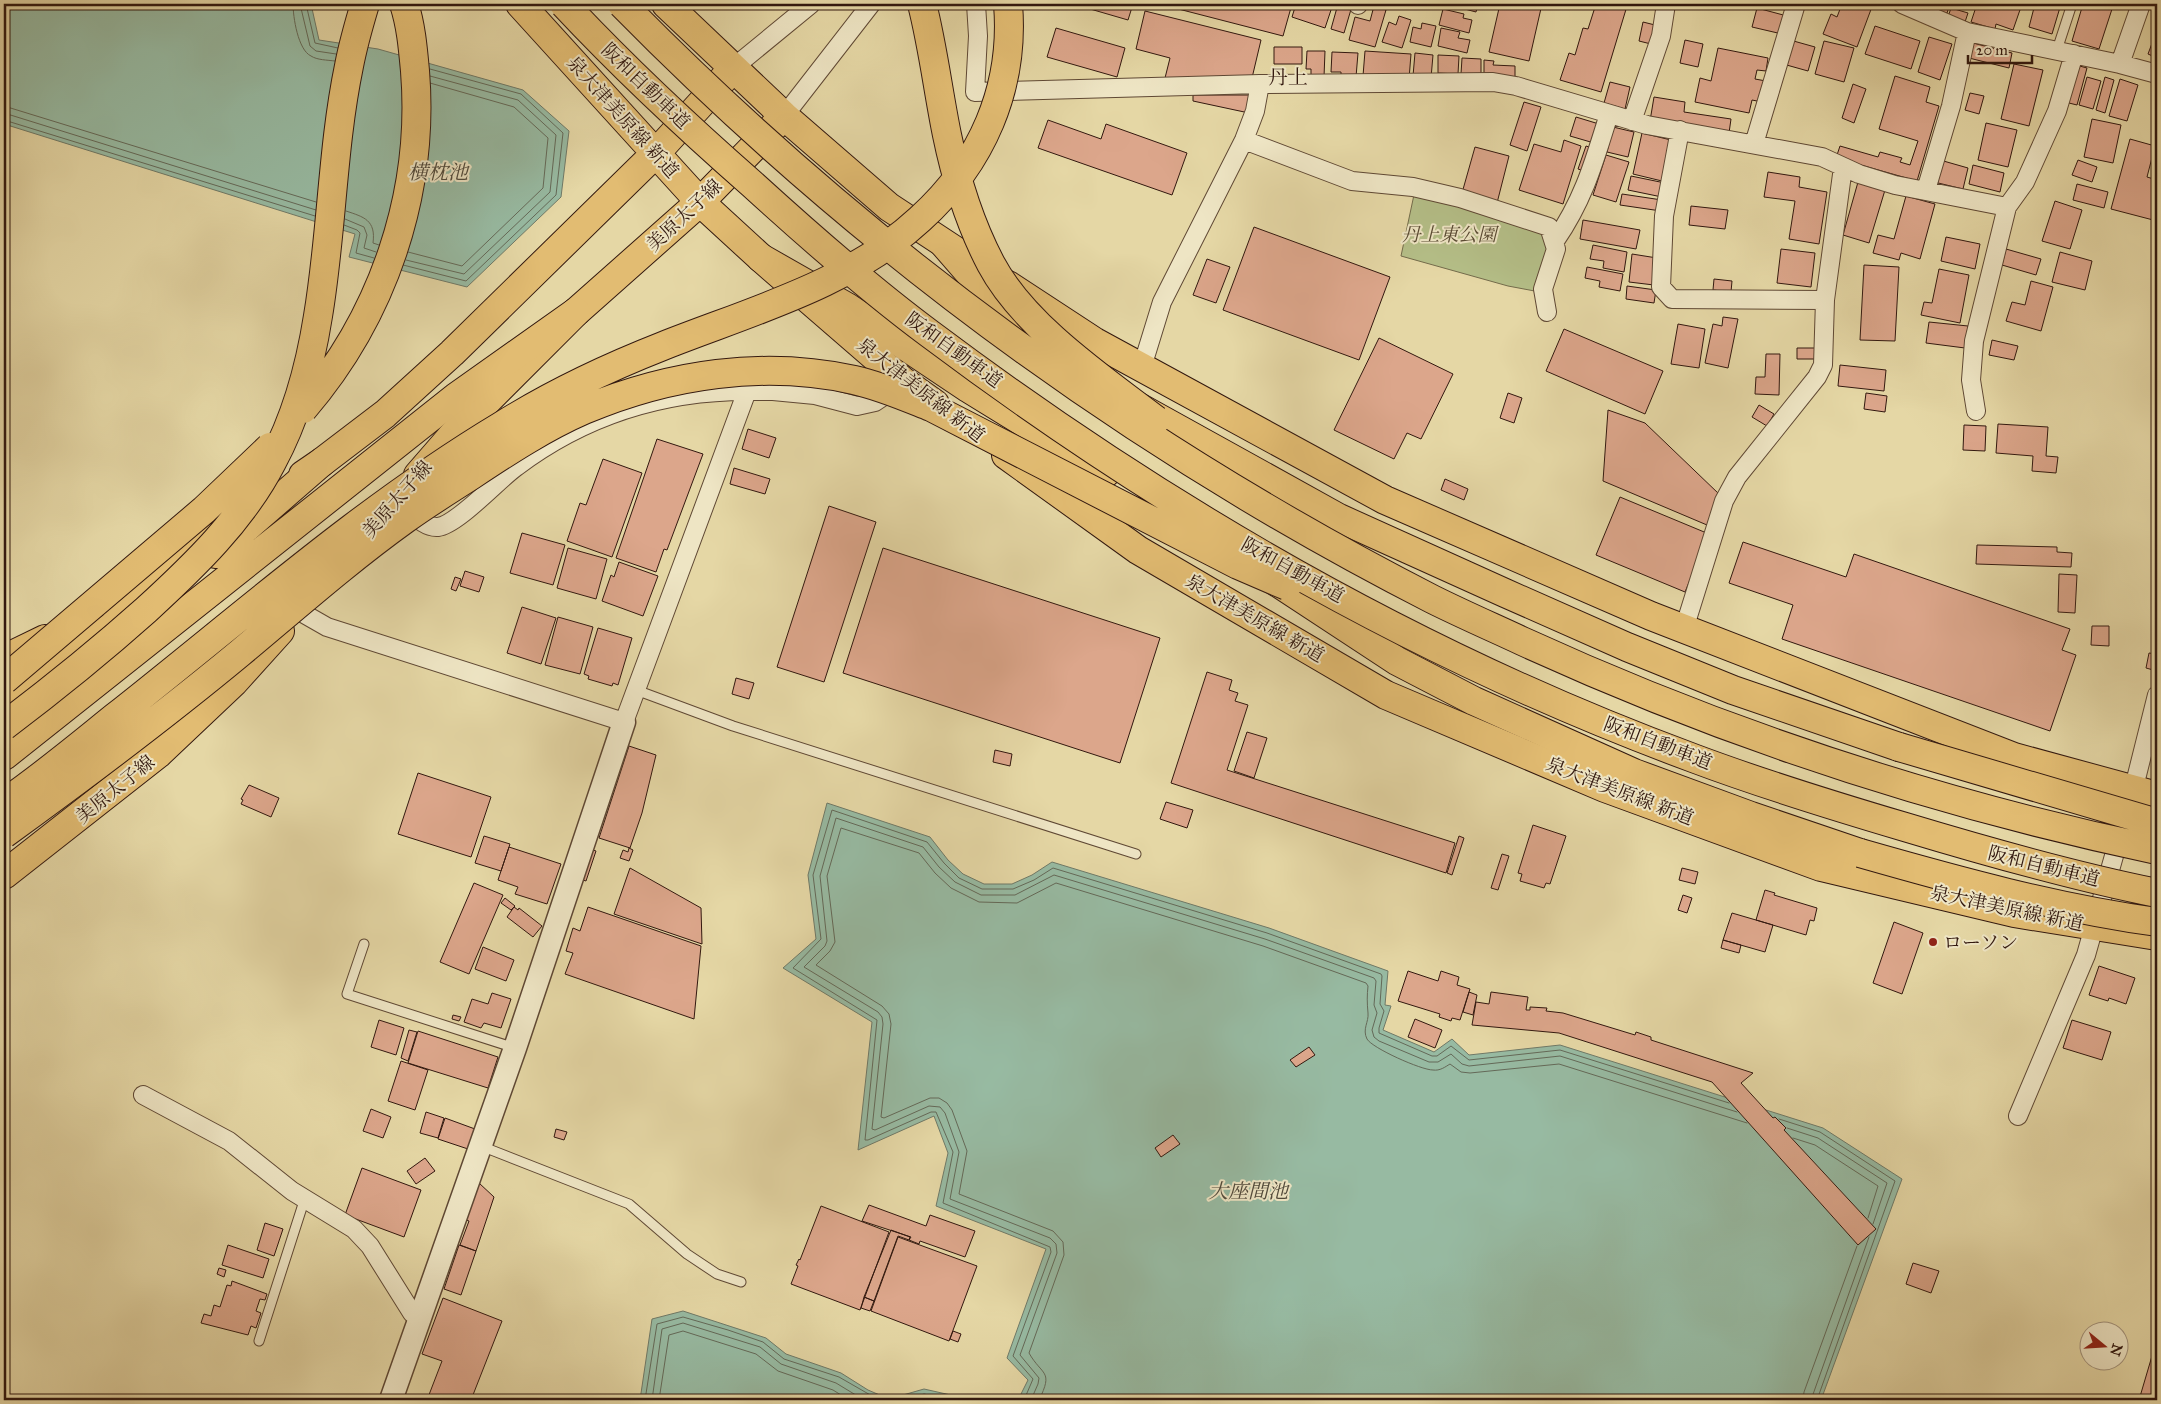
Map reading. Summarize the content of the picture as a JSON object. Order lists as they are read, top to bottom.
{
  "streets": {
    "main road": ["阪和自動車道", "泉大津美原線 新道", "美原太子線"]
  },
  "crossings": [
    ["泉大津美原線 新道", "美原太子線"]
  ],
  "districts": ["丹上"],
  "water": ["横枕池", "大座間池"],
  "parks": ["丹上東公園"],
  "places": ["ローソン"],
  "scale_bar": "20 m",
  "north": "right"
}
